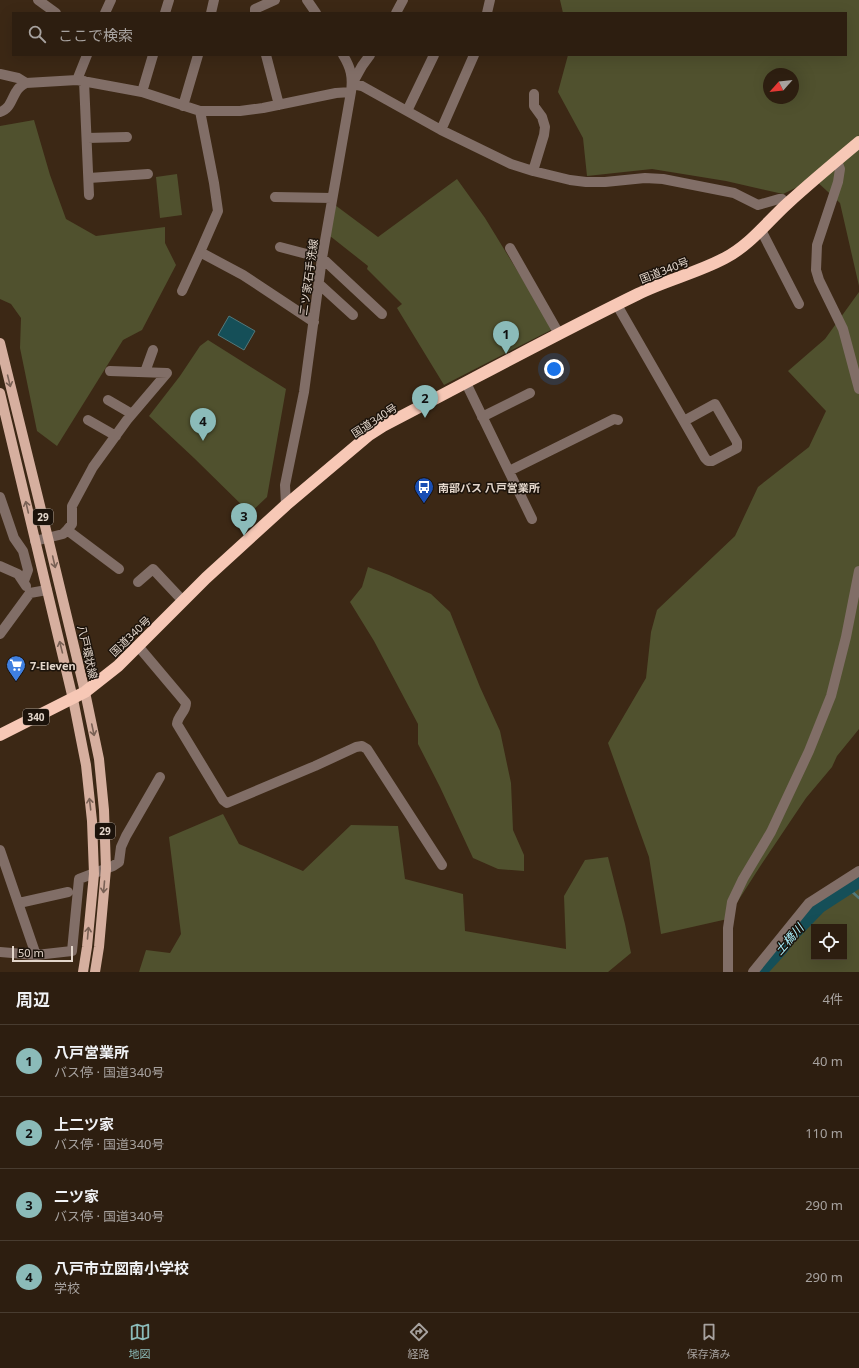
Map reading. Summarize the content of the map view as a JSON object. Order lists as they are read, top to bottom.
{
  "streets": {
    "highway": ["国道340号", "340"],
    "main road": ["29", "八戸環状線"],
    "street": ["二ツ家石手洗線"]
  },
  "crossings": [
    ["国道340号", "二ツ家石手洗線"],
    ["国道340号", "29"],
    ["国道340号", "八戸環状線"]
  ],
  "water": ["土橋川"],
  "places": {
    "bus stop": ["南部バス 八戸営業所"],
    "supermarket": ["7-Eleven"]
  },
  "scale_bar": "50 m",
  "north": "bottom left",
  "page": {
    "search": "ここで検索",
    "pins": [
      "1",
      "2",
      "4",
      "3"
    ],
    "scale": "50 m",
    "heading": ["周辺", "4件"],
    "list": [
      {
        "mark": "1",
        "name": "八戸営業所",
        "note": "バス停 · 国道340号",
        "value": "40 m"
      },
      {
        "mark": "2",
        "name": "上二ツ家",
        "note": "バス停 · 国道340号",
        "value": "110 m"
      },
      {
        "mark": "3",
        "name": "二ツ家",
        "note": "バス停 · 国道340号",
        "value": "290 m"
      },
      {
        "mark": "4",
        "name": "八戸市立図南小学校",
        "note": "学校",
        "value": "290 m"
      }
    ],
    "nav": ["地図", "経路", "保存済み"]
  }
}
